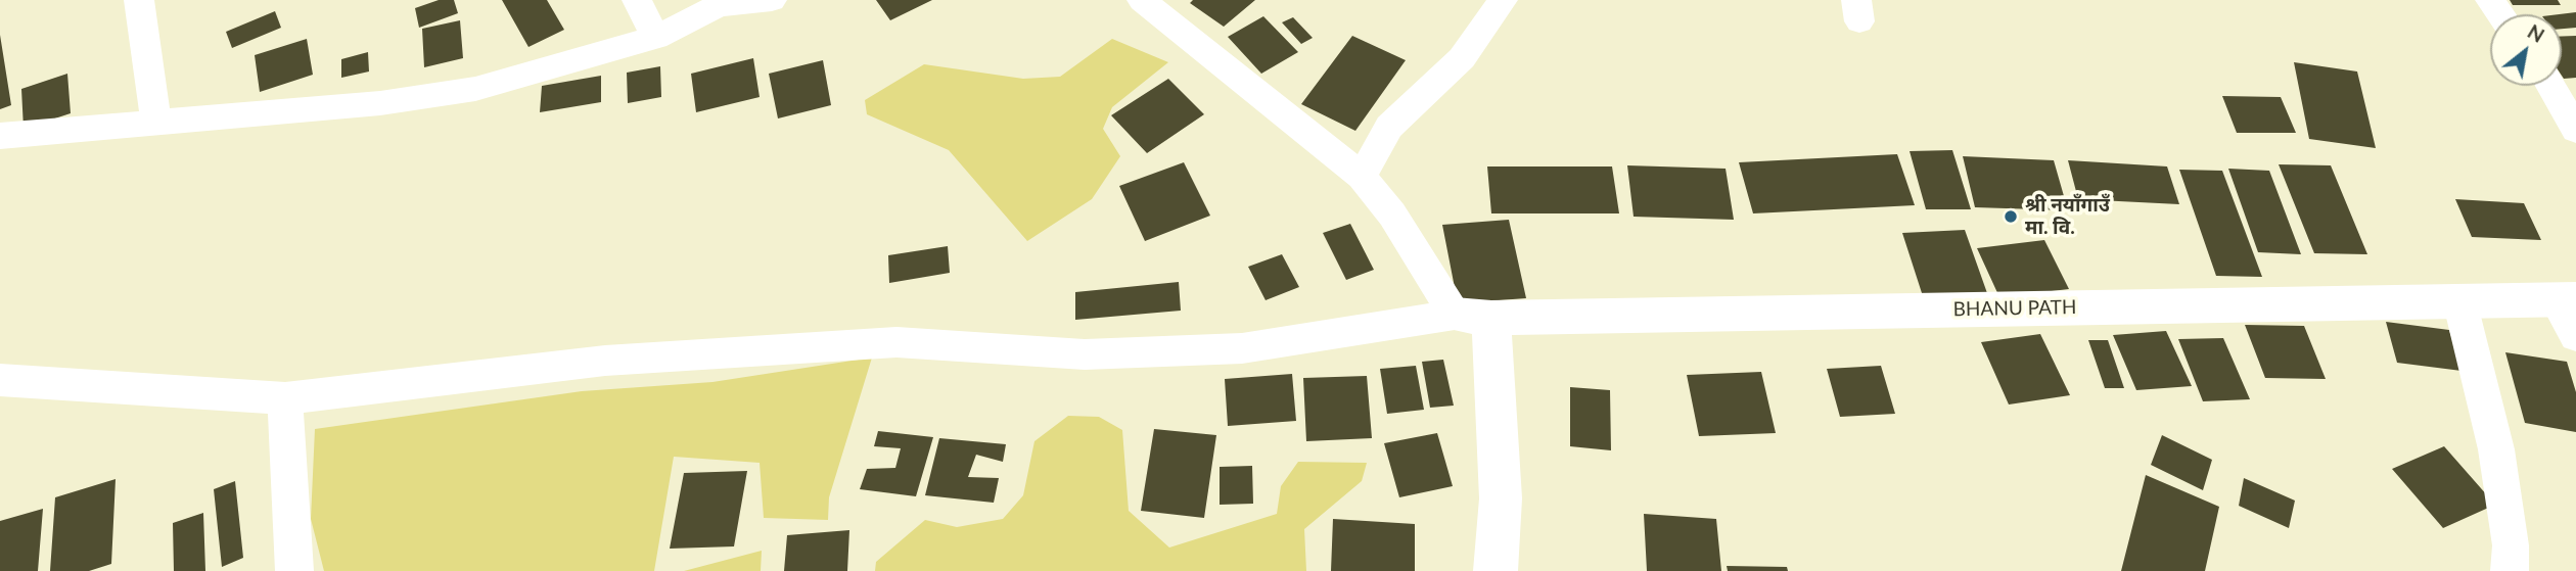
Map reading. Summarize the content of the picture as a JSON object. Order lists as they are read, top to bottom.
{
  "streets": {
    "street": ["BHANU PATH"]
  },
  "places": ["श्री नयाँगाउँ मा. वि."],
  "north": "top right"
}
